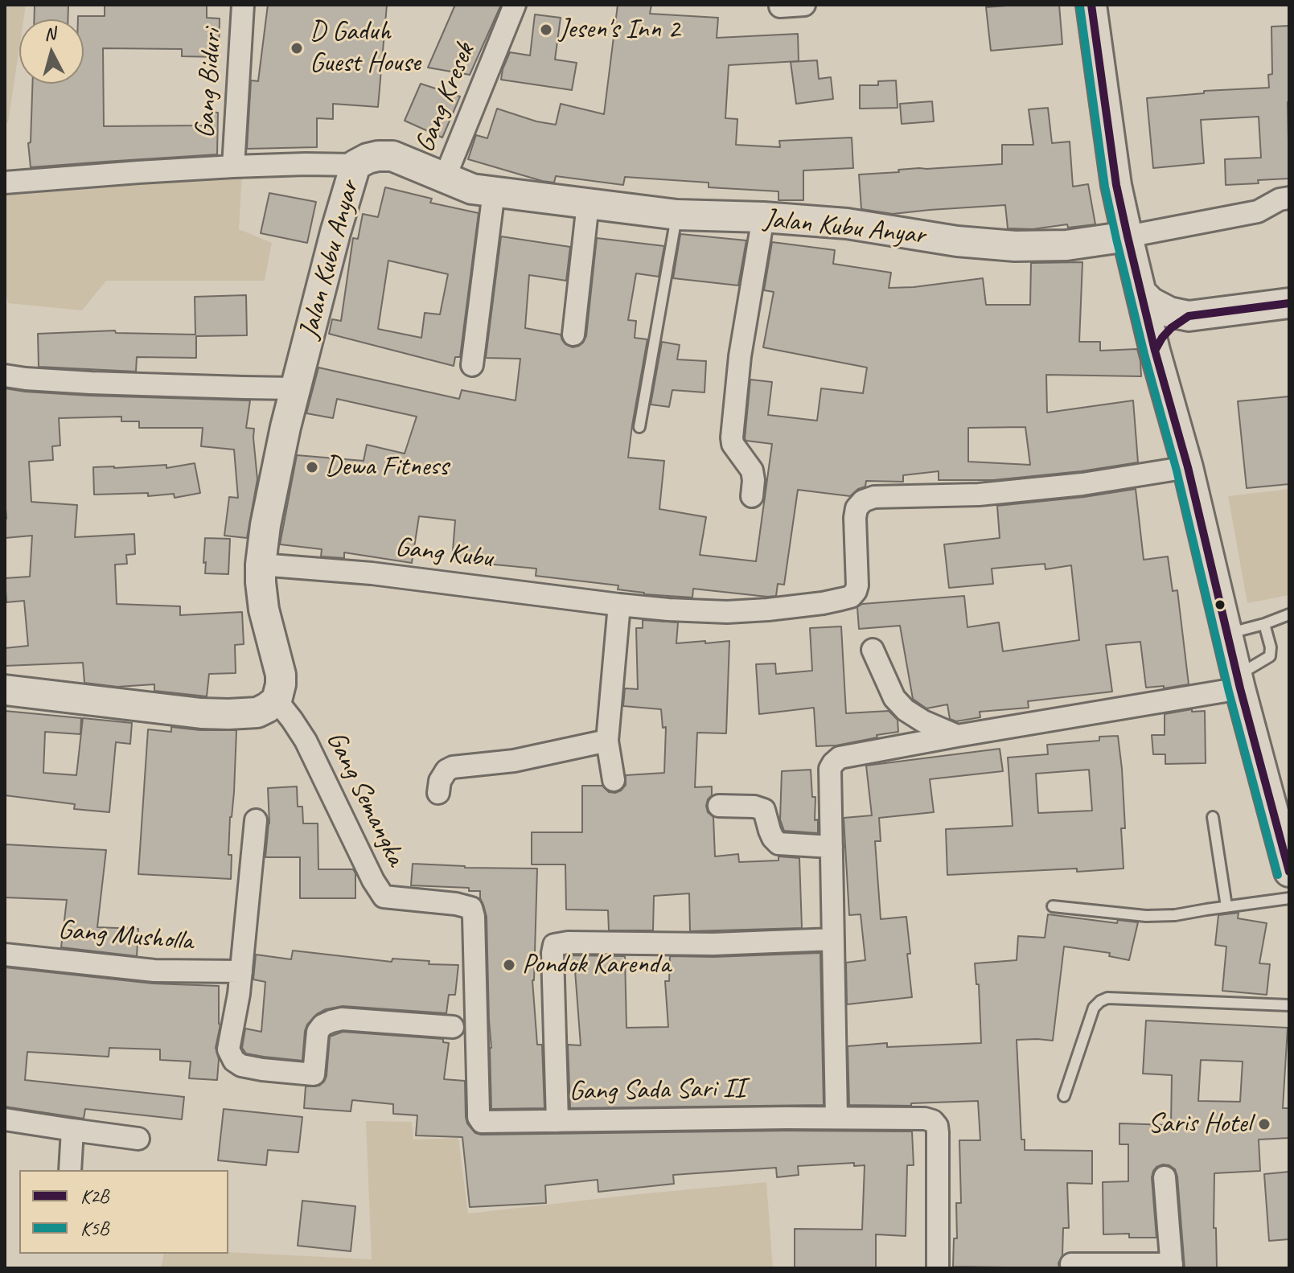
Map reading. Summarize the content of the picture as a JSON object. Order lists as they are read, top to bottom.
{
  "streets": {
    "street": [
      "Gang Biduri",
      "Gang Kresek",
      "Jalan Kubu Anyar",
      "Gang Kubu",
      "Gang Semangka",
      "Gang Musholla",
      "Gang Sada Sari II"
    ]
  },
  "crossings": [
    ["Gang Kresek", "Jalan Kubu Anyar"],
    ["Jalan Kubu Anyar", "Gang Kubu"],
    ["Jalan Kubu Anyar", "Gang Semangka"],
    ["Gang Semangka", "Gang Sada Sari II"]
  ],
  "places": [
    "Jesen's Inn 2",
    "D Gaduh Guest House",
    "Dewa Fitness",
    "Pondok Karenda",
    "Saris Hotel"
  ],
  "lines": ["transit line K2B", "transit line K5B"],
  "legend": ["K2B", "K5B"],
  "north": "top"
}
